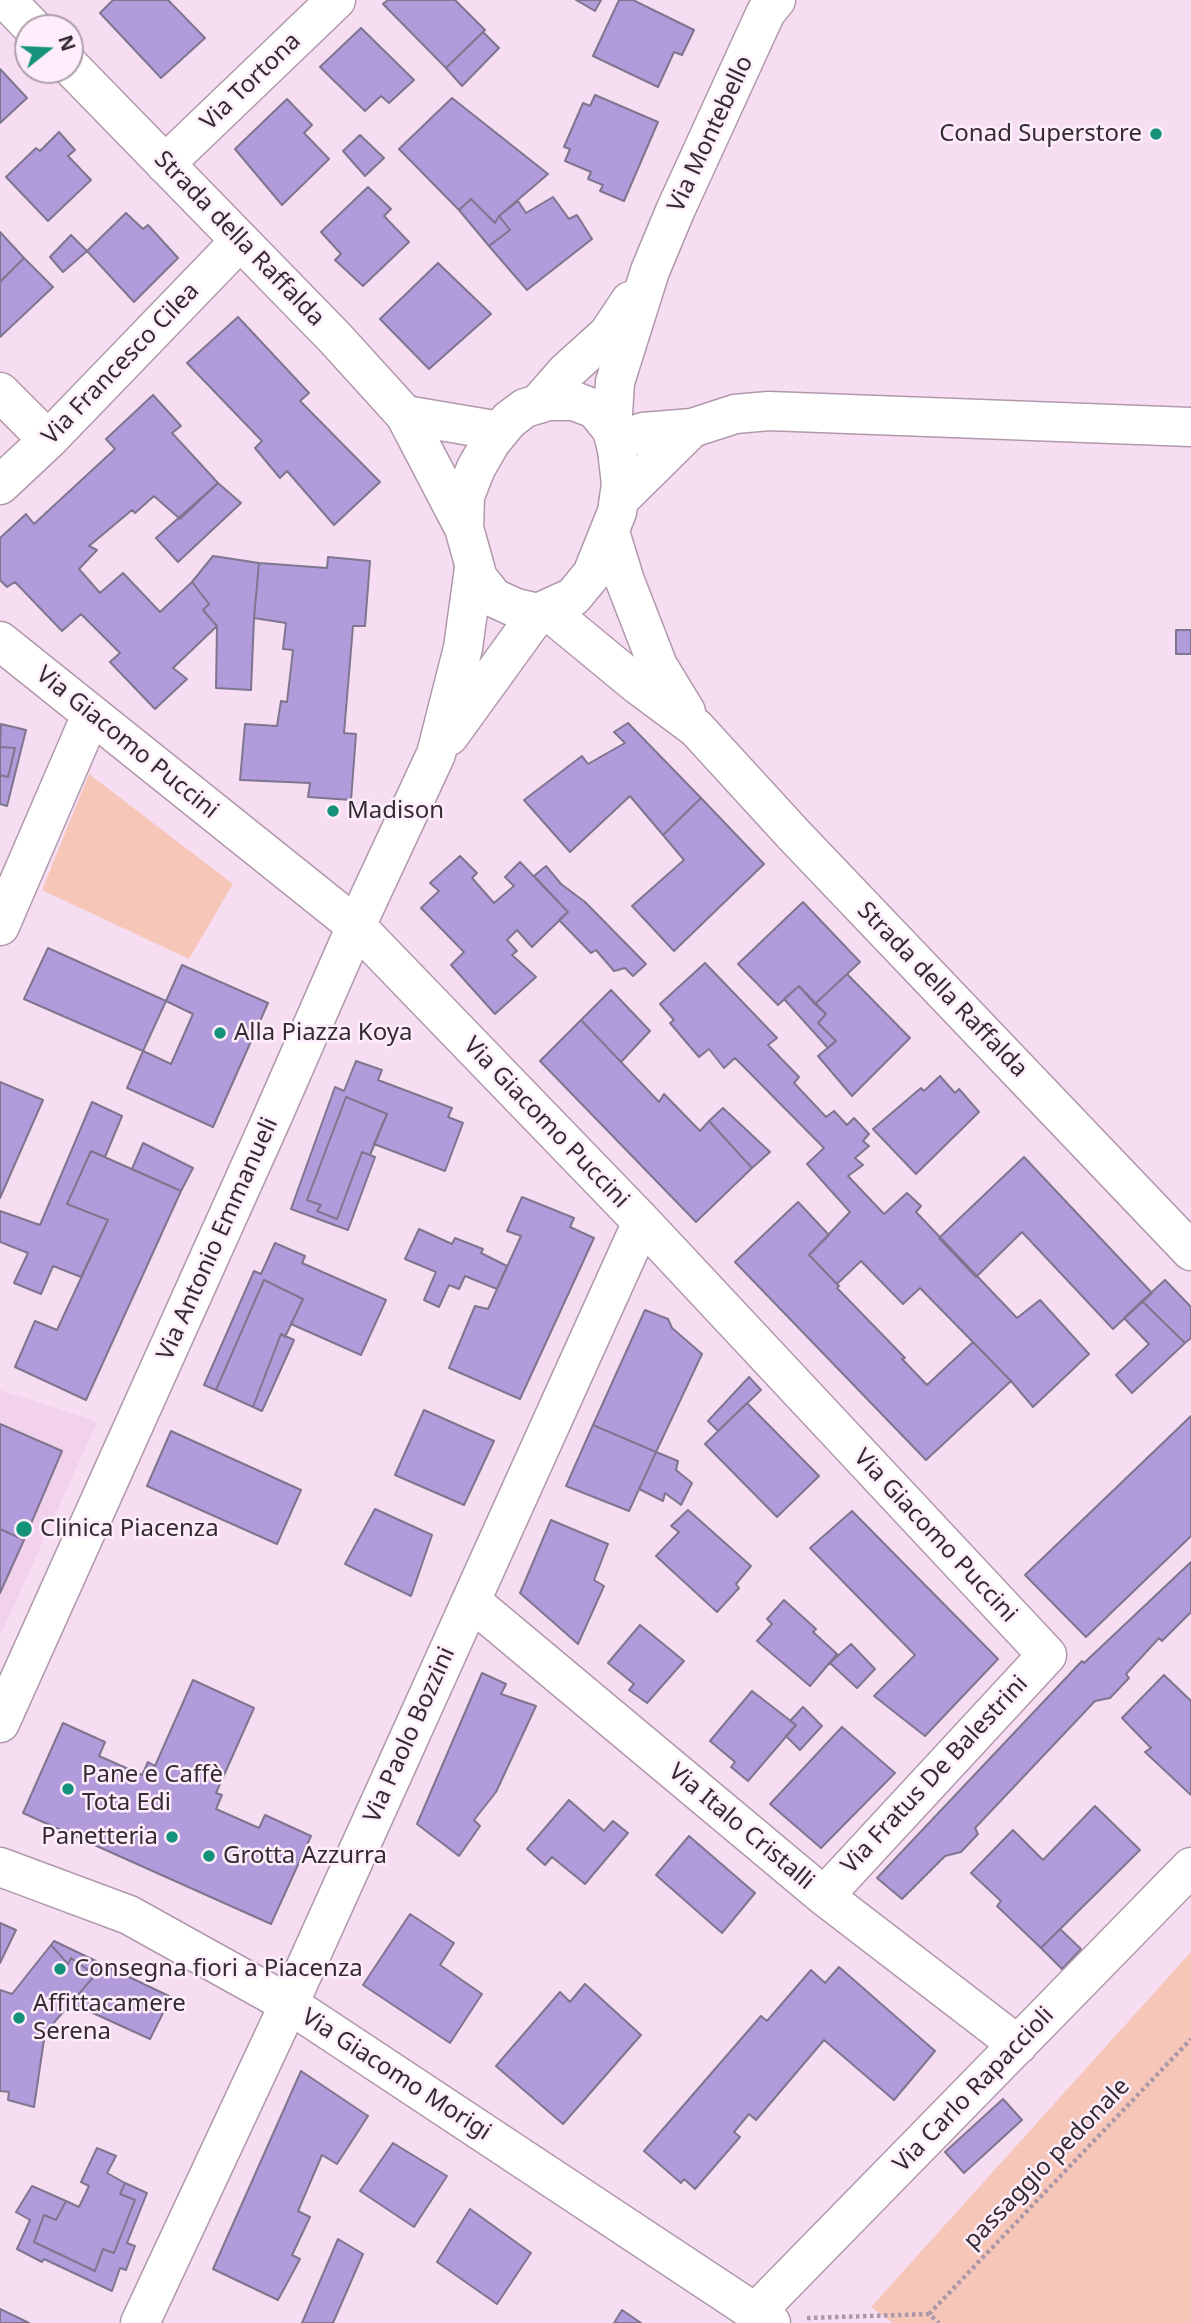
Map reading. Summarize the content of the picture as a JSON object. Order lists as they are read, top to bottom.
{
  "streets": {
    "street": [
      "Via Tortona",
      "Via Montebello",
      "Strada della Raffalda",
      "Via Francesco Cilea",
      "Via Giacomo Puccini",
      "Via Antonio Emmanueli",
      "Via Paolo Bozzini",
      "Via Fratus De Balestrini",
      "Via Italo Cristalli",
      "Via Giacomo Morigi",
      "Via Carlo Rapaccioli"
    ],
    "path": ["passaggio pedonale"]
  },
  "crossings": [
    ["Via Tortona", "Strada della Raffalda"],
    ["Via Montebello", "Strada della Raffalda"],
    ["Via Montebello", "Via Antonio Emmanueli"],
    ["Strada della Raffalda", "Via Francesco Cilea"],
    ["Strada della Raffalda", "Via Antonio Emmanueli"],
    ["Via Giacomo Puccini", "Via Antonio Emmanueli"],
    ["Via Giacomo Puccini", "Via Paolo Bozzini"],
    ["Via Giacomo Puccini", "Via Fratus De Balestrini"],
    ["Via Paolo Bozzini", "Via Italo Cristalli"],
    ["Via Paolo Bozzini", "Via Giacomo Morigi"],
    ["Via Fratus De Balestrini", "Via Italo Cristalli"],
    ["Via Italo Cristalli", "Via Carlo Rapaccioli"],
    ["Via Giacomo Morigi", "Via Carlo Rapaccioli"]
  ],
  "places": [
    "Conad Superstore",
    "Madison",
    "Alla Piazza Koya",
    "Clinica Piacenza",
    "Pane e Caffè Tota Edi",
    "Panetteria",
    "Grotta Azzurra",
    "Consegna fiori a Piacenza",
    "Affittacamere Serena"
  ],
  "north": "right"
}
